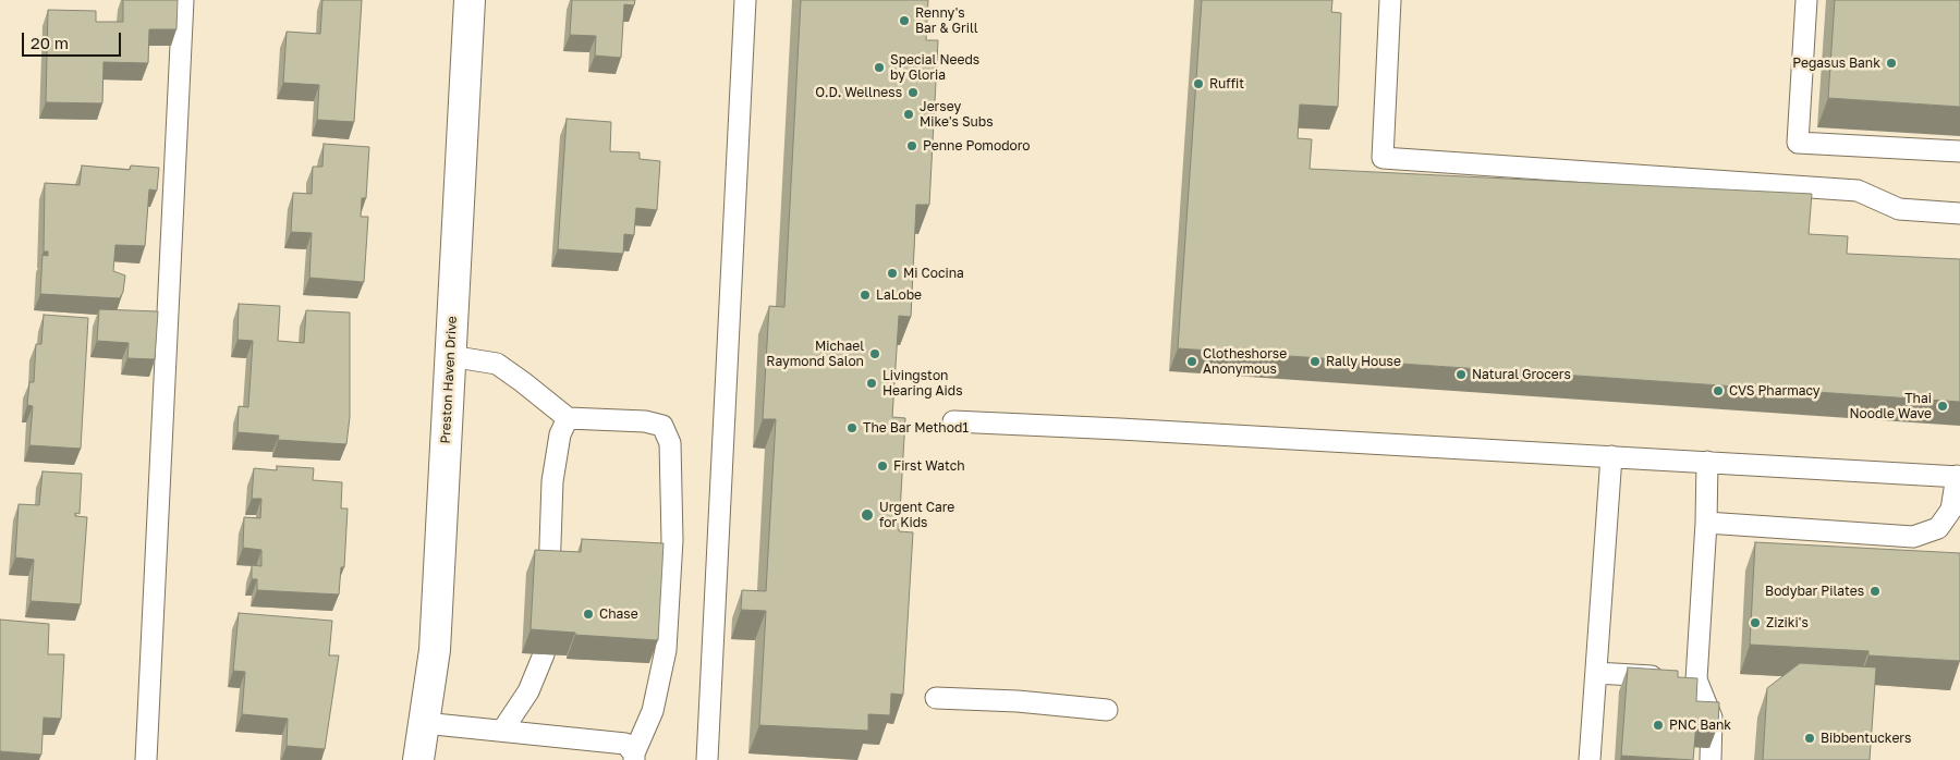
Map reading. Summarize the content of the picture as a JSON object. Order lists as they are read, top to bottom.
{
  "streets": {
    "street": ["Preston Haven Drive"]
  },
  "places": [
    "Renny's Bar & Grill",
    "Pegasus Bank",
    "Special Needs by Gloria",
    "Ruffit",
    "O.D. Wellness",
    "Jersey Mike's Subs",
    "Penne Pomodoro",
    "Mi Cocina",
    "LaLobe",
    "Michael Raymond Salon",
    "Clotheshorse Anonymous",
    "Rally House",
    "Natural Grocers",
    "Livingston Hearing Aids",
    "CVS Pharmacy",
    "Thai Noodle Wave",
    "The Bar Method1",
    "First Watch",
    "Urgent Care for Kids",
    "Bodybar Pilates",
    "Chase",
    "Ziziki's",
    "PNC Bank",
    "Bibbentuckers"
  ],
  "scale_bar": "20 m"
}
